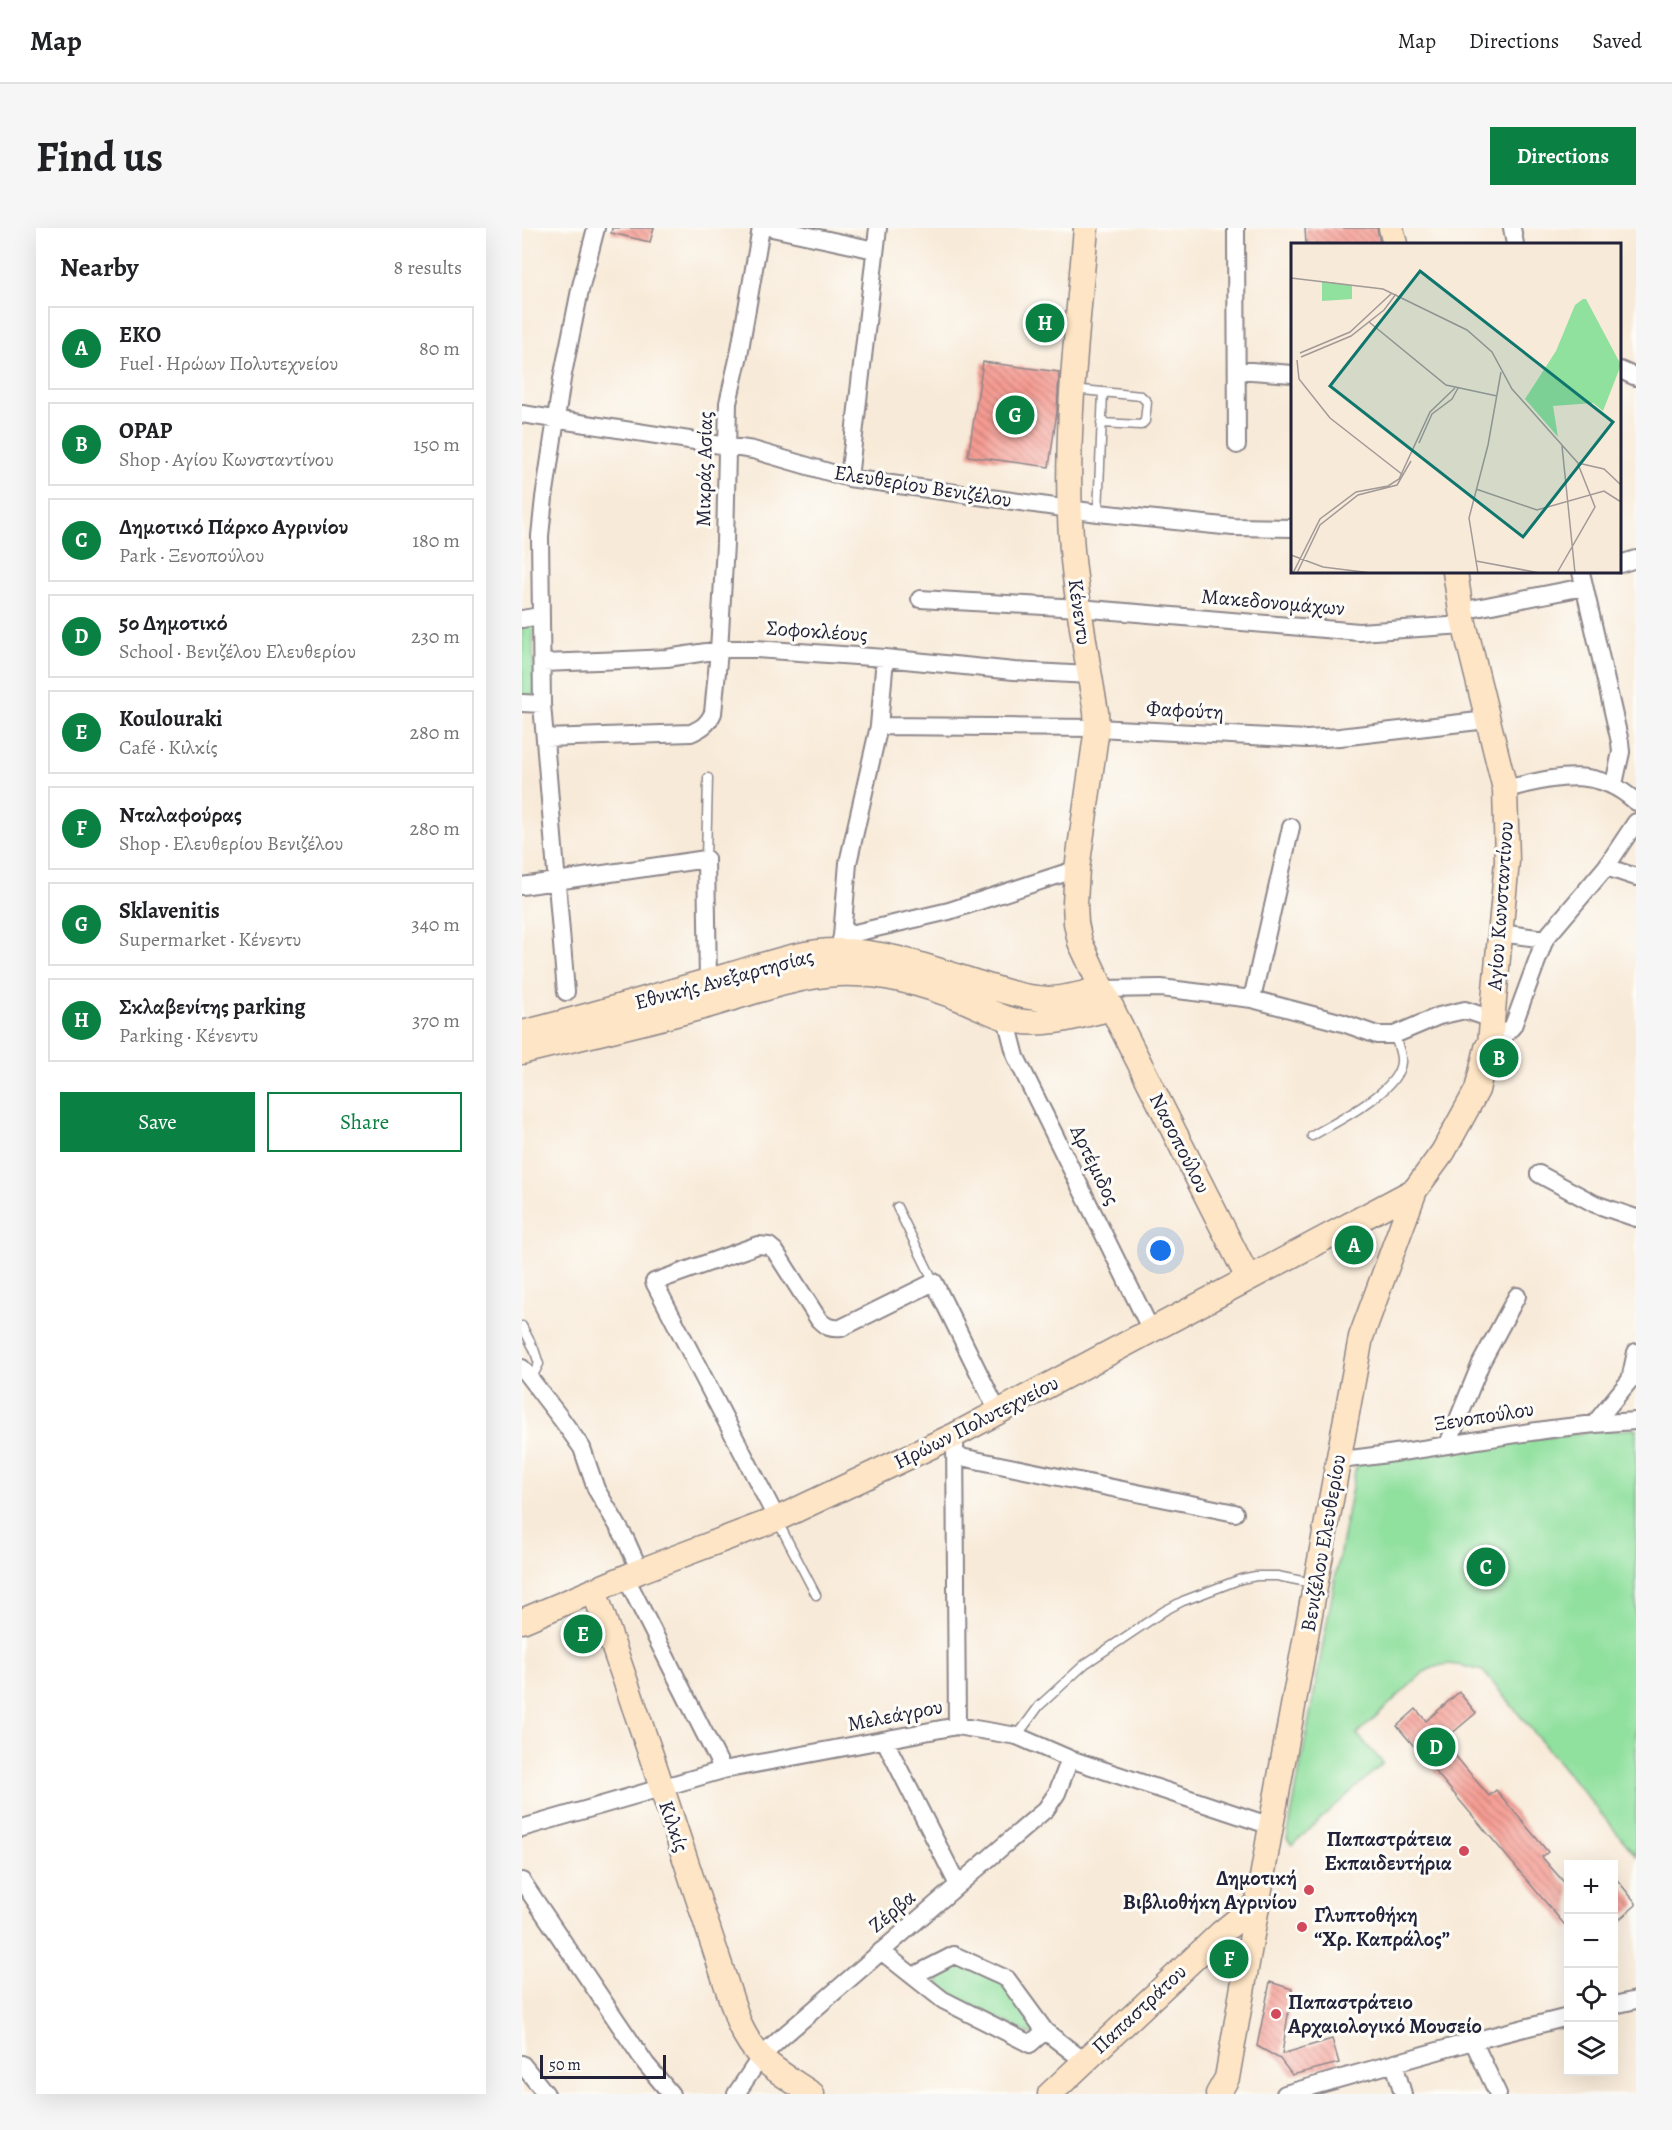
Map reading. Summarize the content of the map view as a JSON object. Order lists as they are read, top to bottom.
{
  "streets": {
    "street": [
      "Μικράς Ασίας",
      "Ελευθερίου Βενιζέλου",
      "Μακεδονομάχων",
      "Κένεντυ",
      "Σοφοκλέους",
      "Φαφούτη",
      "Αγίου Κωνσταντίνου",
      "Εθνικής Ανεξαρτησίας",
      "Νασοπούλου",
      "Αρτέμιδος",
      "Ξενοπούλου",
      "Ηρώων Πολυτεχνείου",
      "Βενιζέλου Ελευθερίου",
      "Μελεάγρου",
      "Κιλκίς",
      "Ζέρβα",
      "Παπαστράτου"
    ]
  },
  "crossings": [
    ["Μικράς Ασίας", "Ελευθερίου Βενιζέλου"],
    ["Μικράς Ασίας", "Σοφοκλέους"],
    ["Ελευθερίου Βενιζέλου", "Κένεντυ"],
    ["Μακεδονομάχων", "Κένεντυ"],
    ["Μακεδονομάχων", "Αγίου Κωνσταντίνου"],
    ["Κένεντυ", "Σοφοκλέους"],
    ["Κένεντυ", "Φαφούτη"],
    ["Κένεντυ", "Εθνικής Ανεξαρτησίας"],
    ["Κένεντυ", "Νασοπούλου"],
    ["Φαφούτη", "Αγίου Κωνσταντίνου"],
    ["Αγίου Κωνσταντίνου", "Ηρώων Πολυτεχνείου"],
    ["Αγίου Κωνσταντίνου", "Βενιζέλου Ελευθερίου"],
    ["Εθνικής Ανεξαρτησίας", "Νασοπούλου"],
    ["Νασοπούλου", "Ηρώων Πολυτεχνείου"],
    ["Αρτέμιδος", "Ηρώων Πολυτεχνείου"],
    ["Ξενοπούλου", "Βενιζέλου Ελευθερίου"],
    ["Ηρώων Πολυτεχνείου", "Βενιζέλου Ελευθερίου"],
    ["Ηρώων Πολυτεχνείου", "Κιλκίς"],
    ["Βενιζέλου Ελευθερίου", "Μελεάγρου"],
    ["Βενιζέλου Ελευθερίου", "Παπαστράτου"],
    ["Μελεάγρου", "Κιλκίς"],
    ["Μελεάγρου", "Ζέρβα"],
    ["Κιλκίς", "Ζέρβα"]
  ],
  "places": [
    "Παπαστράτεια Εκπαιδευτήρια",
    "Δημοτική Βιβλιοθήκη Αγρινίου",
    "Γλυπτοθήκη “Χρ. Καπράλος”",
    "Παπαστράτειο Αρχαιολογικό Μουσείο"
  ],
  "scale_bar": "50 m",
  "page": {
    "header": "Map",
    "nav": ["Map", "Directions", "Saved"],
    "buttons": [
      "Directions",
      ["Save", "Share"]
    ],
    "title": "Find us",
    "heading": ["Nearby", "8 results"],
    "pins": [
      "H",
      "G",
      "B",
      "A",
      "C",
      "E",
      "D",
      "F"
    ],
    "list": [
      {
        "mark": "A",
        "name": "EKO",
        "note": "Fuel · Ηρώων Πολυτεχνείου",
        "value": "80 m"
      },
      {
        "mark": "B",
        "name": "OPAP",
        "note": "Shop · Αγίου Κωνσταντίνου",
        "value": "150 m"
      },
      {
        "mark": "C",
        "name": "Δημοτικό Πάρκο Αγρινίου",
        "note": "Park · Ξενοπούλου",
        "value": "180 m"
      },
      {
        "mark": "D",
        "name": "5ο Δημοτικό",
        "note": "School · Βενιζέλου Ελευθερίου",
        "value": "230 m"
      },
      {
        "mark": "E",
        "name": "Koulouraki",
        "note": "Café · Κιλκίς",
        "value": "280 m"
      },
      {
        "mark": "F",
        "name": "Νταλαφούρας",
        "note": "Shop · Ελευθερίου Βενιζέλου",
        "value": "280 m"
      },
      {
        "mark": "G",
        "name": "Sklavenitis",
        "note": "Supermarket · Κένεντυ",
        "value": "340 m"
      },
      {
        "mark": "H",
        "name": "Σκλαβενίτης parking",
        "note": "Parking · Κένεντυ",
        "value": "370 m"
      }
    ],
    "map_buttons": ["+", "−"],
    "scale": "50 m"
  }
}
